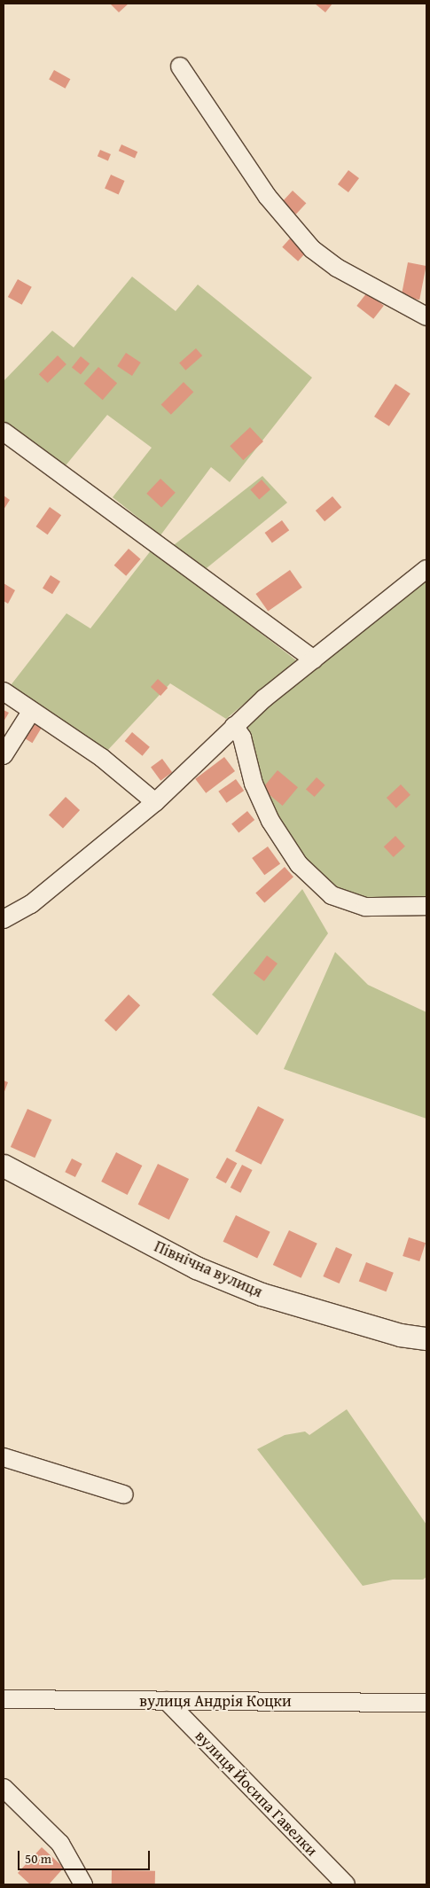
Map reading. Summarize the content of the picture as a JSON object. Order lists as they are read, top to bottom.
{
  "streets": {
    "street": ["Північна вулиця", "вулиця Андрія Коцки", "вулиця Йосипа Гавелки"]
  },
  "crossings": [
    ["вулиця Андрія Коцки", "вулиця Йосипа Гавелки"]
  ],
  "scale_bar": "50 m"
}
